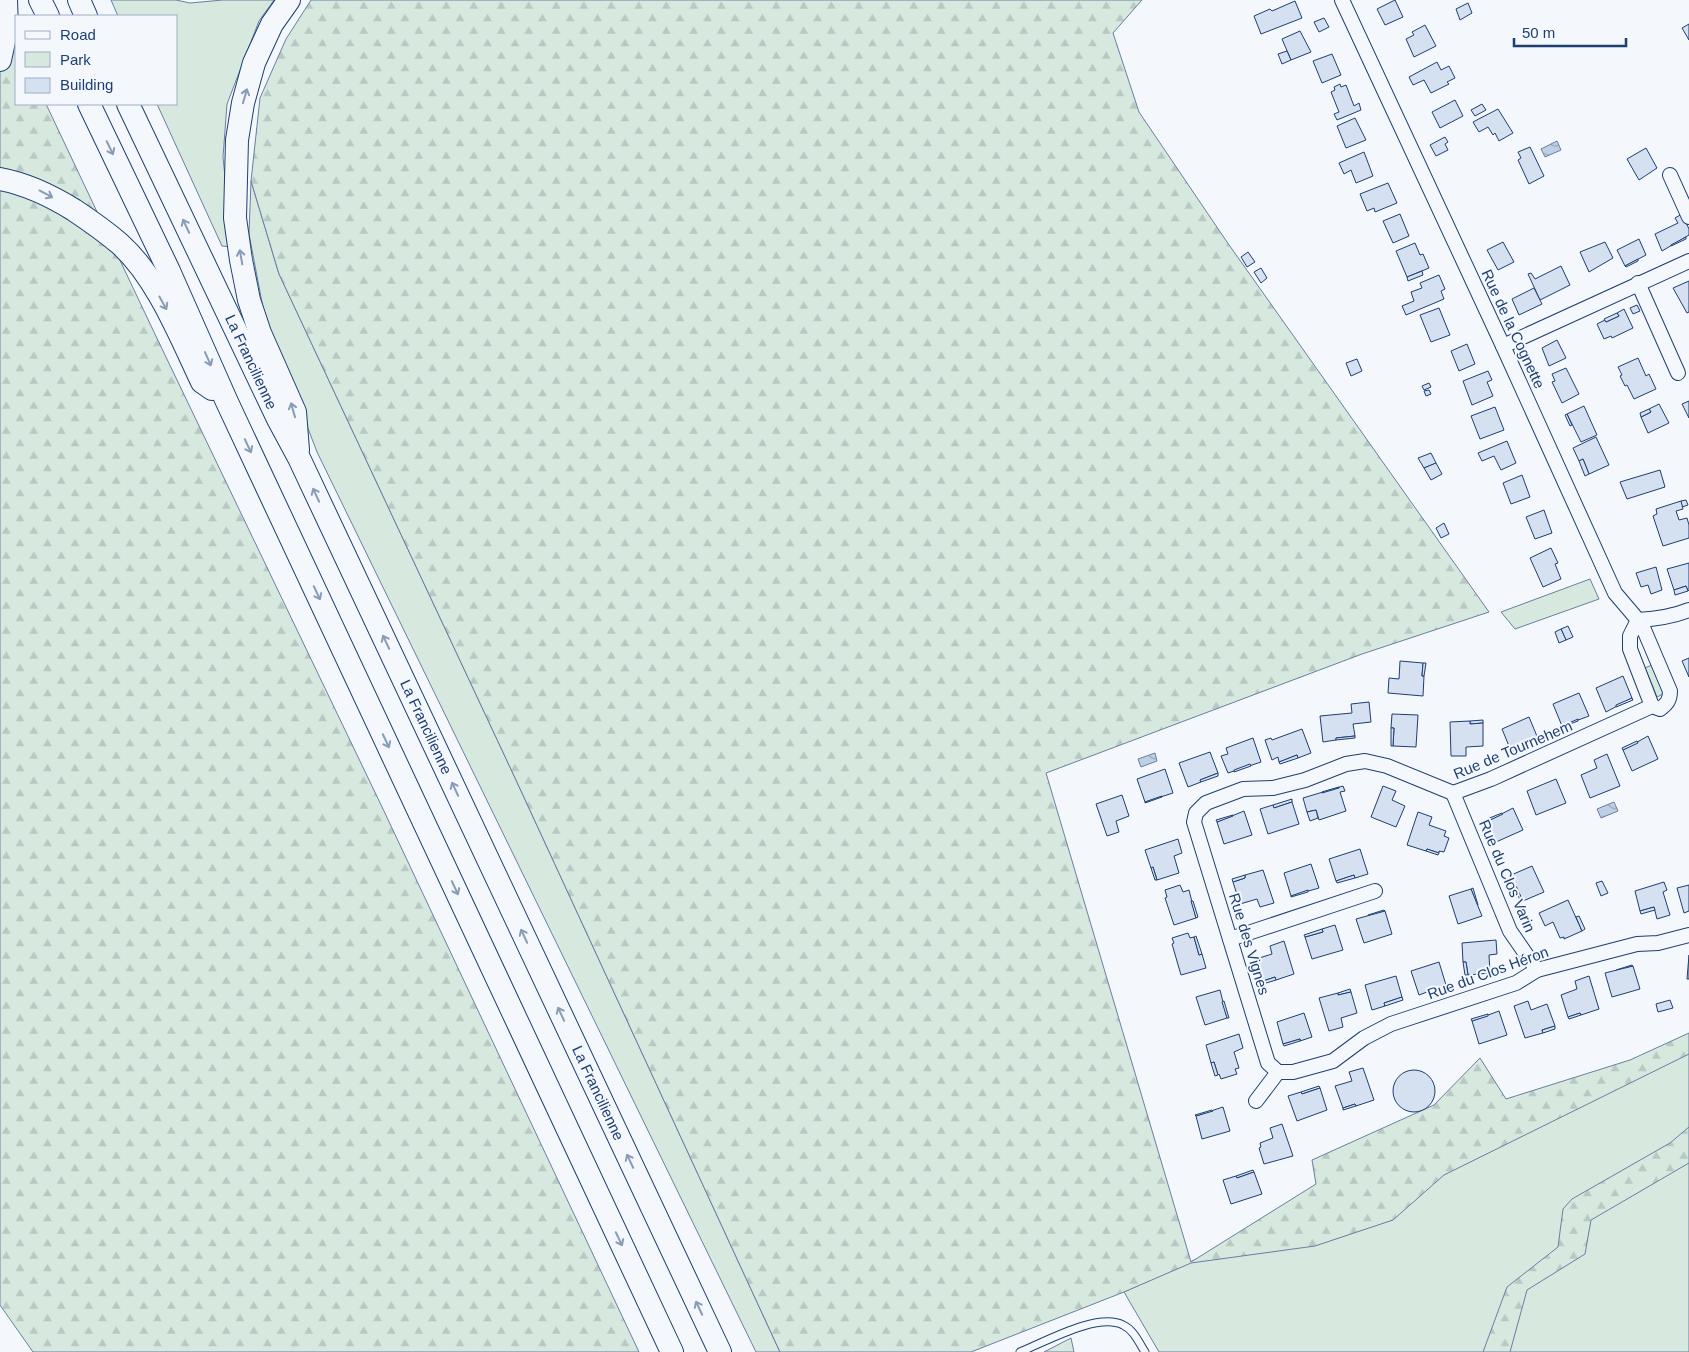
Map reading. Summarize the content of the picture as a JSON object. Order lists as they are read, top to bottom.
{
  "streets": {
    "highway": ["La Francilienne"],
    "street": [
      "Rue de la Cognette",
      "Rue de Tournehem",
      "Rue du Clos Varin",
      "Rue des Vignes",
      "Rue du Clos Héron"
    ]
  },
  "crossings": [
    ["Rue de la Cognette", "Rue de Tournehem"],
    ["Rue de Tournehem", "Rue du Clos Varin"],
    ["Rue de Tournehem", "Rue des Vignes"],
    ["Rue du Clos Varin", "Rue du Clos Héron"],
    ["Rue des Vignes", "Rue du Clos Héron"]
  ],
  "legend": ["Road", "Park", "Building"],
  "scale_bar": "50 m"
}
